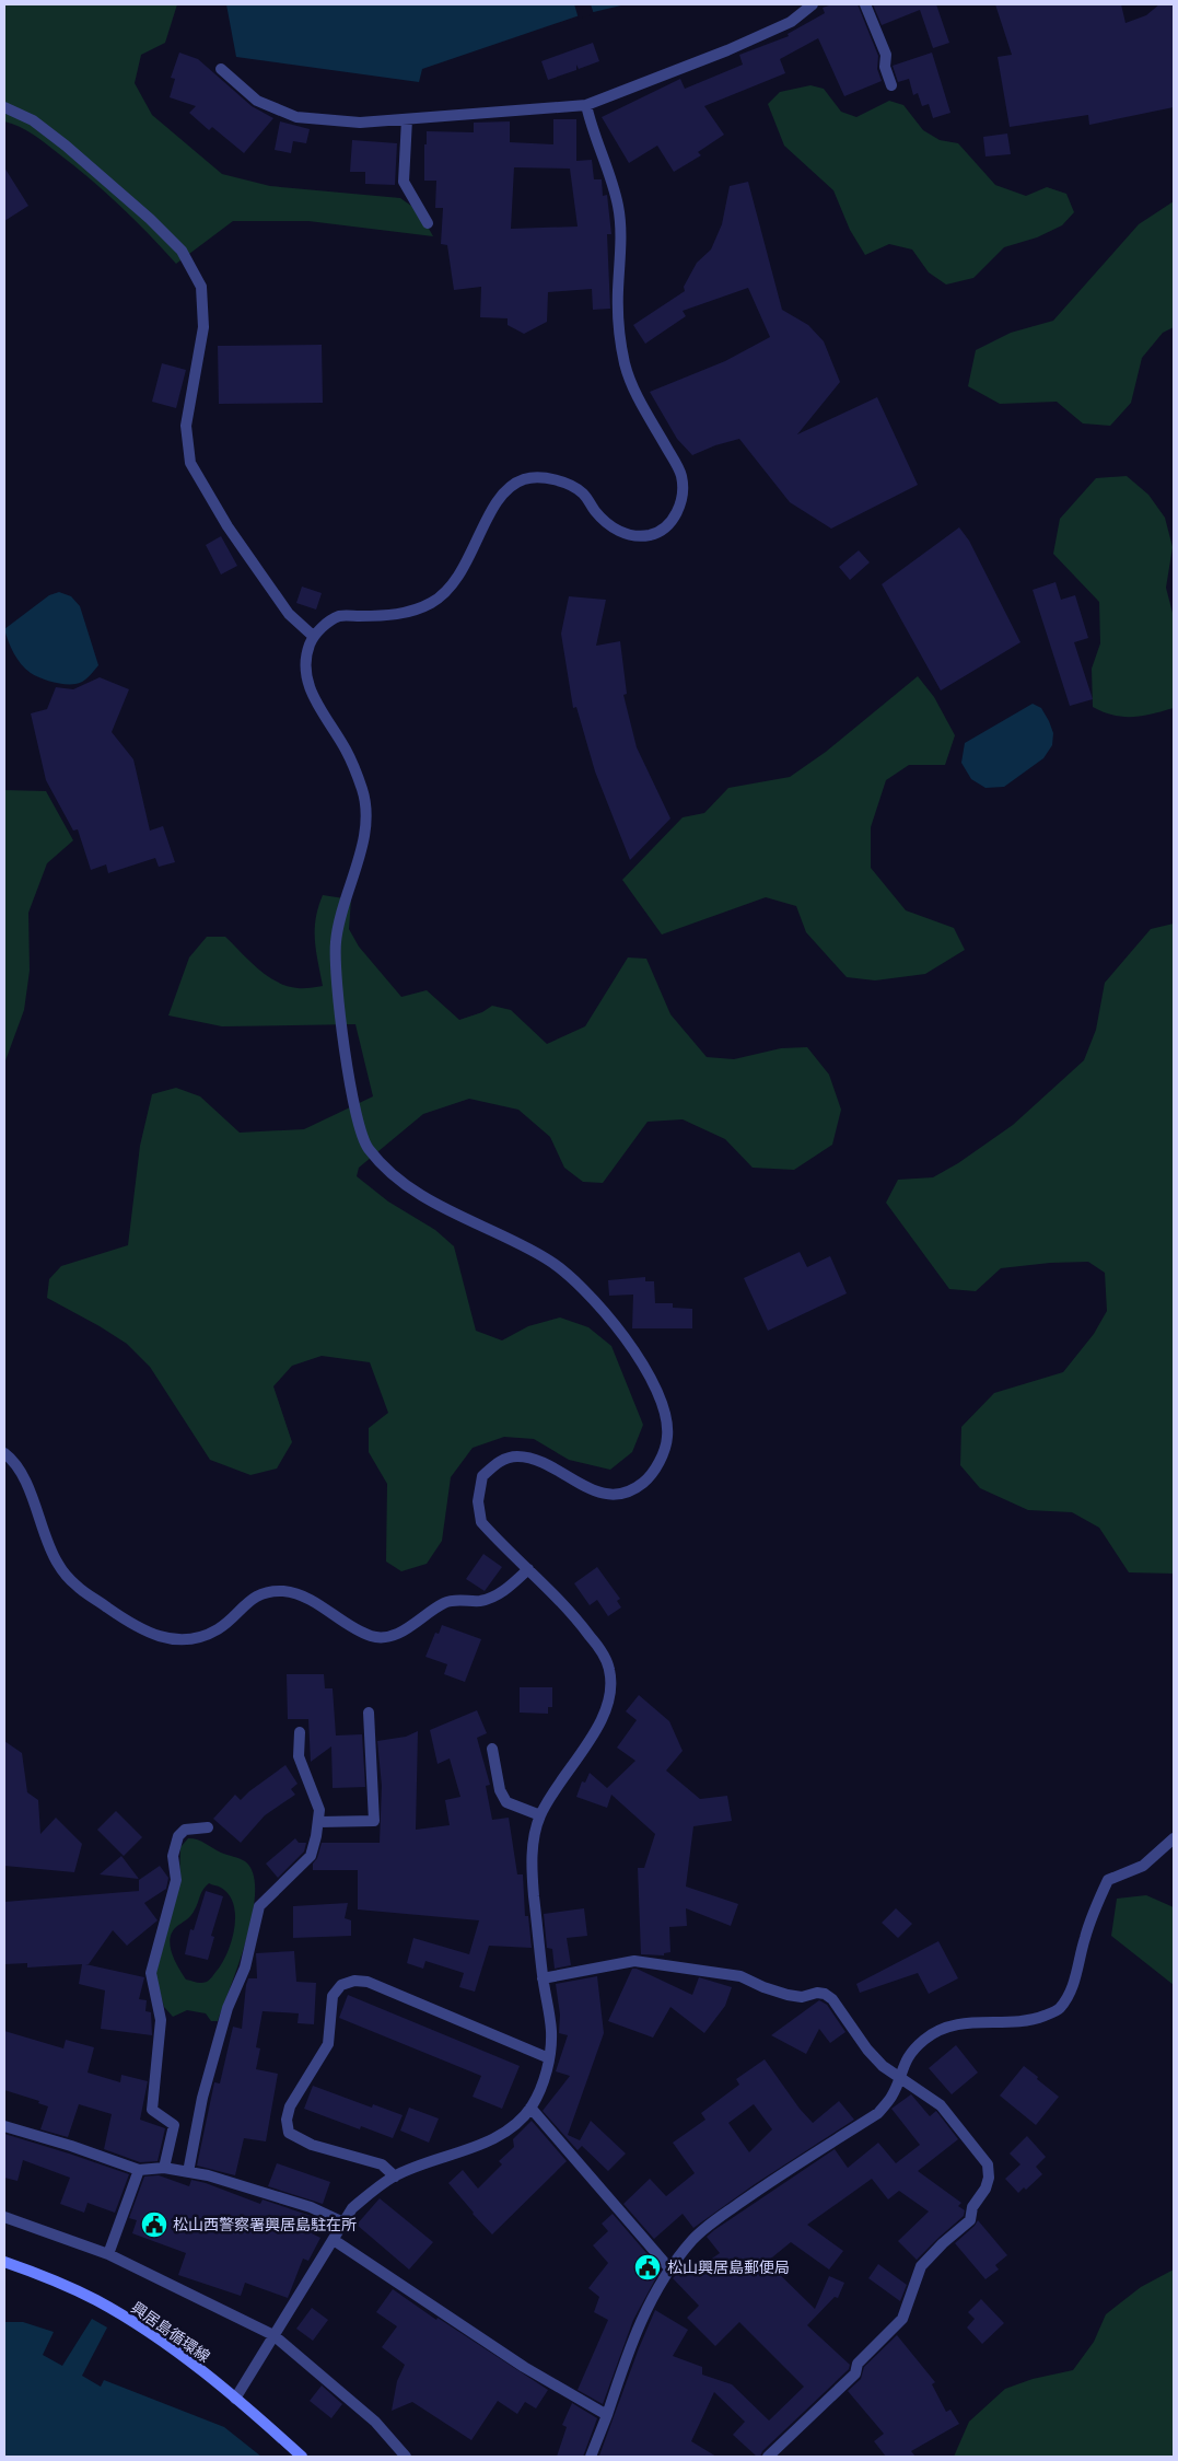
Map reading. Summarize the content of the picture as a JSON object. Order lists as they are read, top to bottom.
{
  "streets": {
    "main road": ["興居島循環線"]
  },
  "places": {
    "public building": ["松山西警察署興居島駐在所", "松山興居島郵便局"]
  }
}
